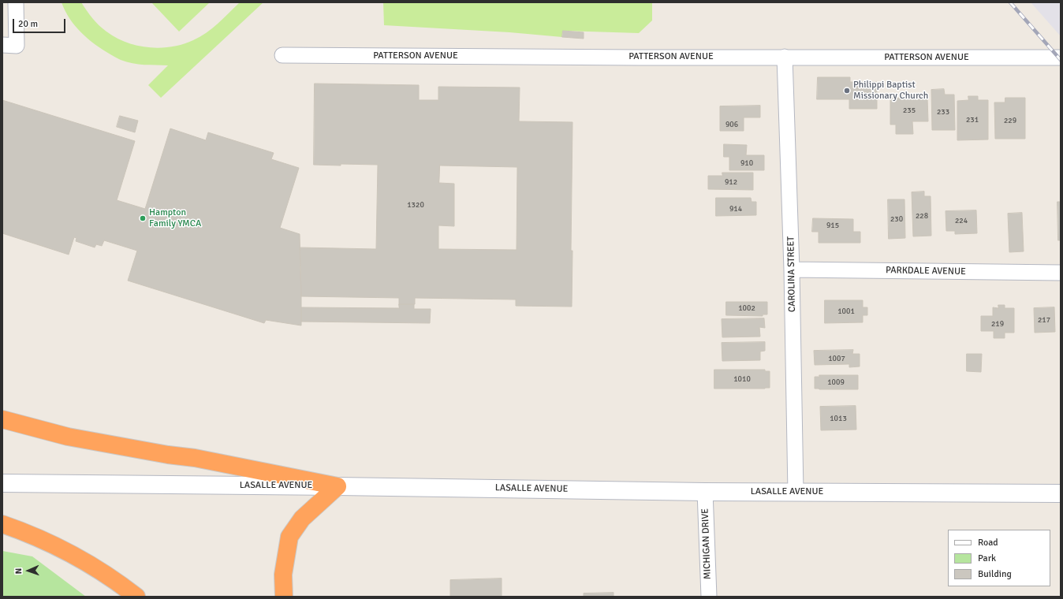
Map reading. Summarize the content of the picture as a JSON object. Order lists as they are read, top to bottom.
{
  "streets": {
    "main road": ["LASALLE AVENUE"],
    "street": [
      "PATTERSON AVENUE",
      "PARKDALE AVENUE",
      "CAROLINA STREET",
      "MICHIGAN DRIVE"
    ]
  },
  "crossings": [
    ["PATTERSON AVENUE", "CAROLINA STREET"],
    ["PARKDALE AVENUE", "CAROLINA STREET"],
    ["CAROLINA STREET", "LASALLE AVENUE"],
    ["LASALLE AVENUE", "MICHIGAN DRIVE"]
  ],
  "places": ["Philippi Baptist Missionary Church", "Hampton Family YMCA"],
  "house_numbers": [
    "235",
    "233",
    "231",
    "229",
    "906",
    "910",
    "912",
    "1320",
    "914",
    "228",
    "230",
    "224",
    "915",
    "1002",
    "1001",
    "217",
    "219",
    "1007",
    "1010",
    "1009",
    "1013"
  ],
  "legend": ["Road", "Park", "Building"],
  "scale_bar": "20 m",
  "north": "left"
}
